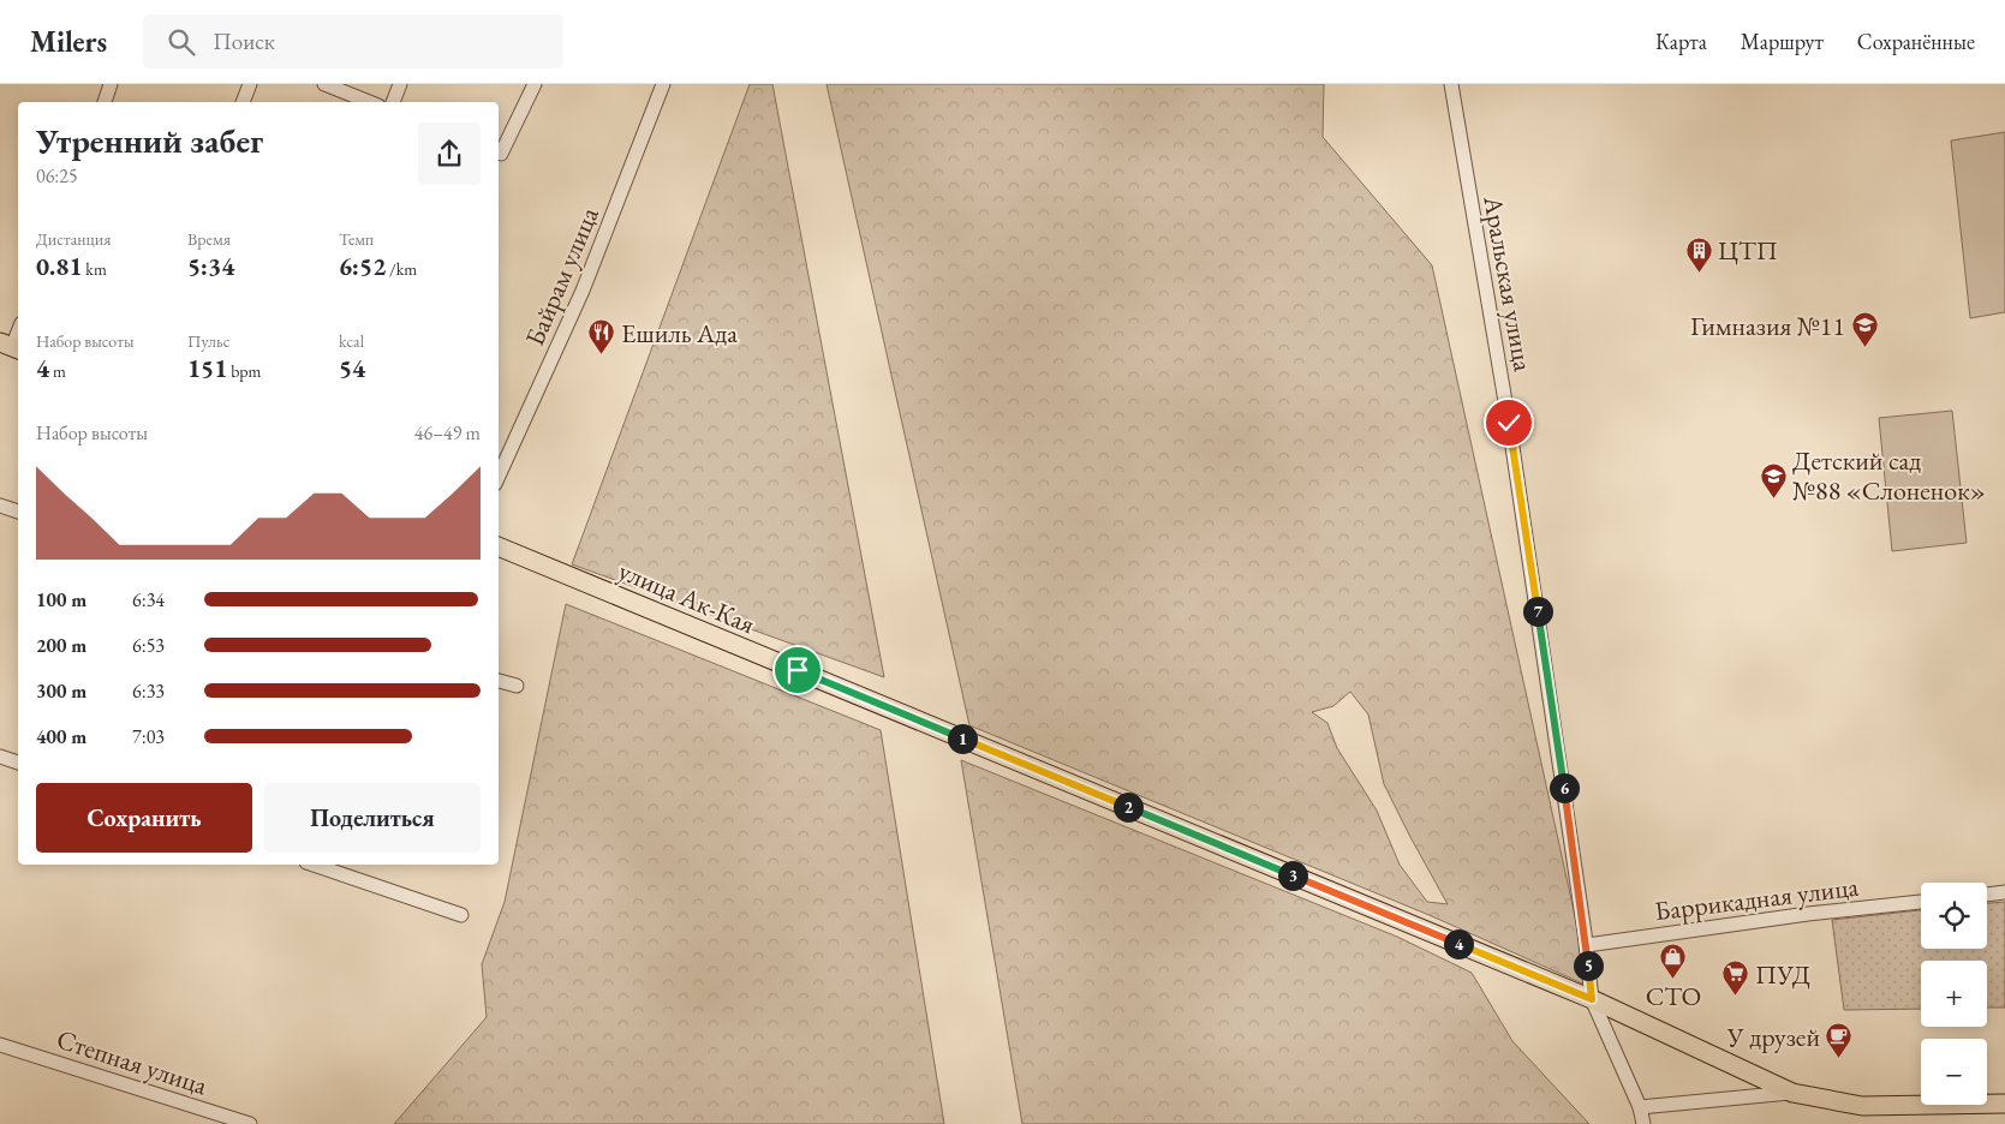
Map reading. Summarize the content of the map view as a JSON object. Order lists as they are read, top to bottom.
{
  "streets": {
    "main road": ["улица Ак-Кая"],
    "street": [
      "Байрам улица",
      "Аральская улица",
      "Баррикадная улица",
      "Степная улица"
    ]
  },
  "crossings": [
    ["Аральская улица", "улица Ак-Кая"],
    ["Аральская улица", "Баррикадная улица"]
  ],
  "places": {
    "building": ["ЦТП"],
    "school or university": ["Гимназия №11", "Детский сад №88 «Слоненок»"],
    "restaurant": ["Ешиль Ада"],
    "shop": ["СТО"],
    "supermarket": ["ПУД"],
    "cafe": ["У друзей"]
  },
  "page": {
    "header": "Milers",
    "search": "Поиск",
    "nav": ["Карта", "Маршрут", "Сохранённые"],
    "heading": ["Утренний забег", "06:25"],
    "stats": [
      ["Дистанция", "0.81 km"],
      ["Время", "5:34"],
      ["Темп", "6:52 /km"],
      ["Набор высоты", "4 m"],
      ["Пульс", "151 bpm"],
      ["kcal", "54"]
    ],
    "chart": ["Набор высоты", "46–49 m"],
    "list": [
      {
        "name": "100 m",
        "note": "6:34"
      },
      {
        "name": "200 m",
        "note": "6:53"
      },
      {
        "name": "300 m",
        "note": "6:33"
      },
      {
        "name": "400 m",
        "note": "7:03"
      }
    ],
    "pins": [
      "7",
      "1",
      "6",
      "2",
      "3",
      "4",
      "5"
    ],
    "buttons": ["Сохранить", "Поделиться"],
    "map_buttons": ["+", "−"]
  }
}
